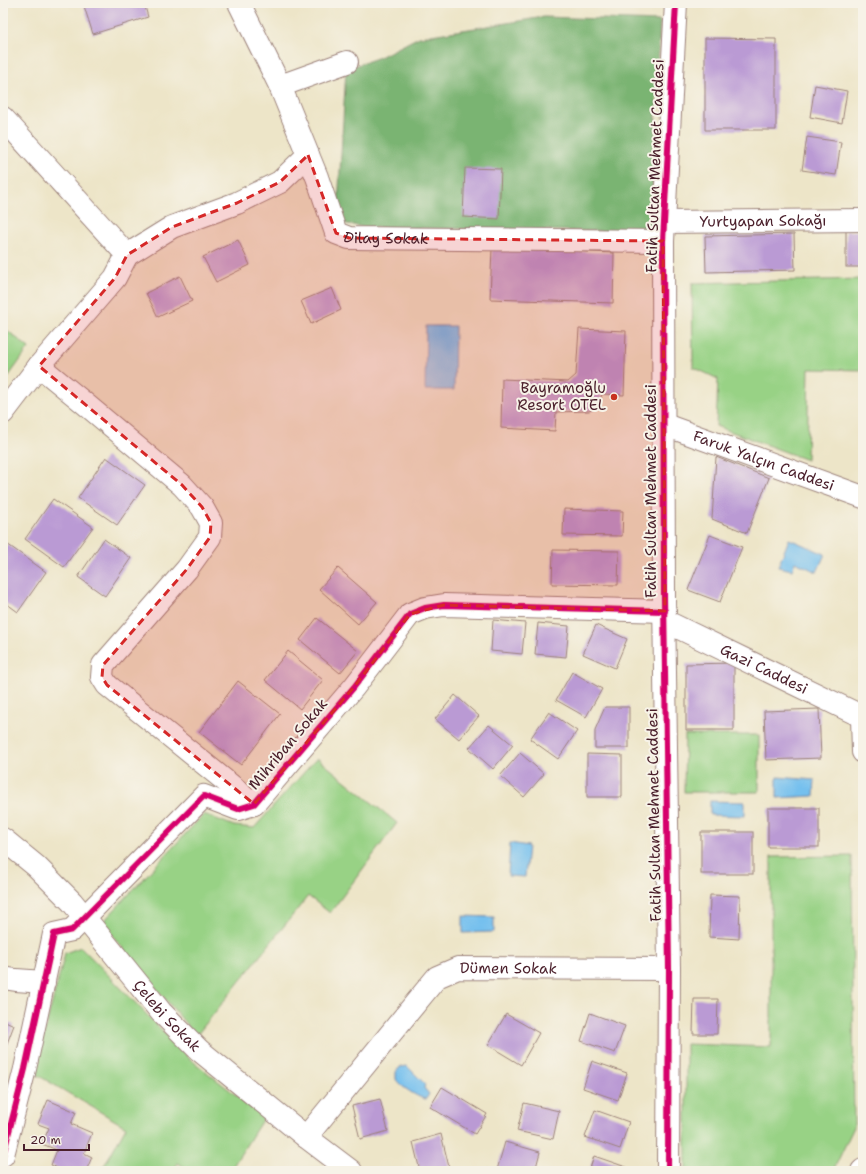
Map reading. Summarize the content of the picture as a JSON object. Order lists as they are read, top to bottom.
{
  "streets": {
    "street": [
      "Fatih Sultan Mehmet Caddesi",
      "Yurtyapan Sokağı",
      "Dilay Sokak",
      "Faruk Yalçın Caddesi",
      "Gazi Caddesi",
      "Mihriban Sokak",
      "Dümen Sokak",
      "Çelebi Sokak"
    ]
  },
  "crossings": [
    ["Fatih Sultan Mehmet Caddesi", "Yurtyapan Sokağı"],
    ["Fatih Sultan Mehmet Caddesi", "Dilay Sokak"],
    ["Fatih Sultan Mehmet Caddesi", "Faruk Yalçın Caddesi"],
    ["Fatih Sultan Mehmet Caddesi", "Gazi Caddesi"],
    ["Fatih Sultan Mehmet Caddesi", "Mihriban Sokak"],
    ["Fatih Sultan Mehmet Caddesi", "Dümen Sokak"],
    ["Yurtyapan Sokağı", "Dilay Sokak"],
    ["Gazi Caddesi", "Mihriban Sokak"],
    ["Mihriban Sokak", "Çelebi Sokak"],
    ["Dümen Sokak", "Çelebi Sokak"]
  ],
  "places": ["Bayramoğlu Resort OTEL"],
  "scale_bar": "20 m"
}
